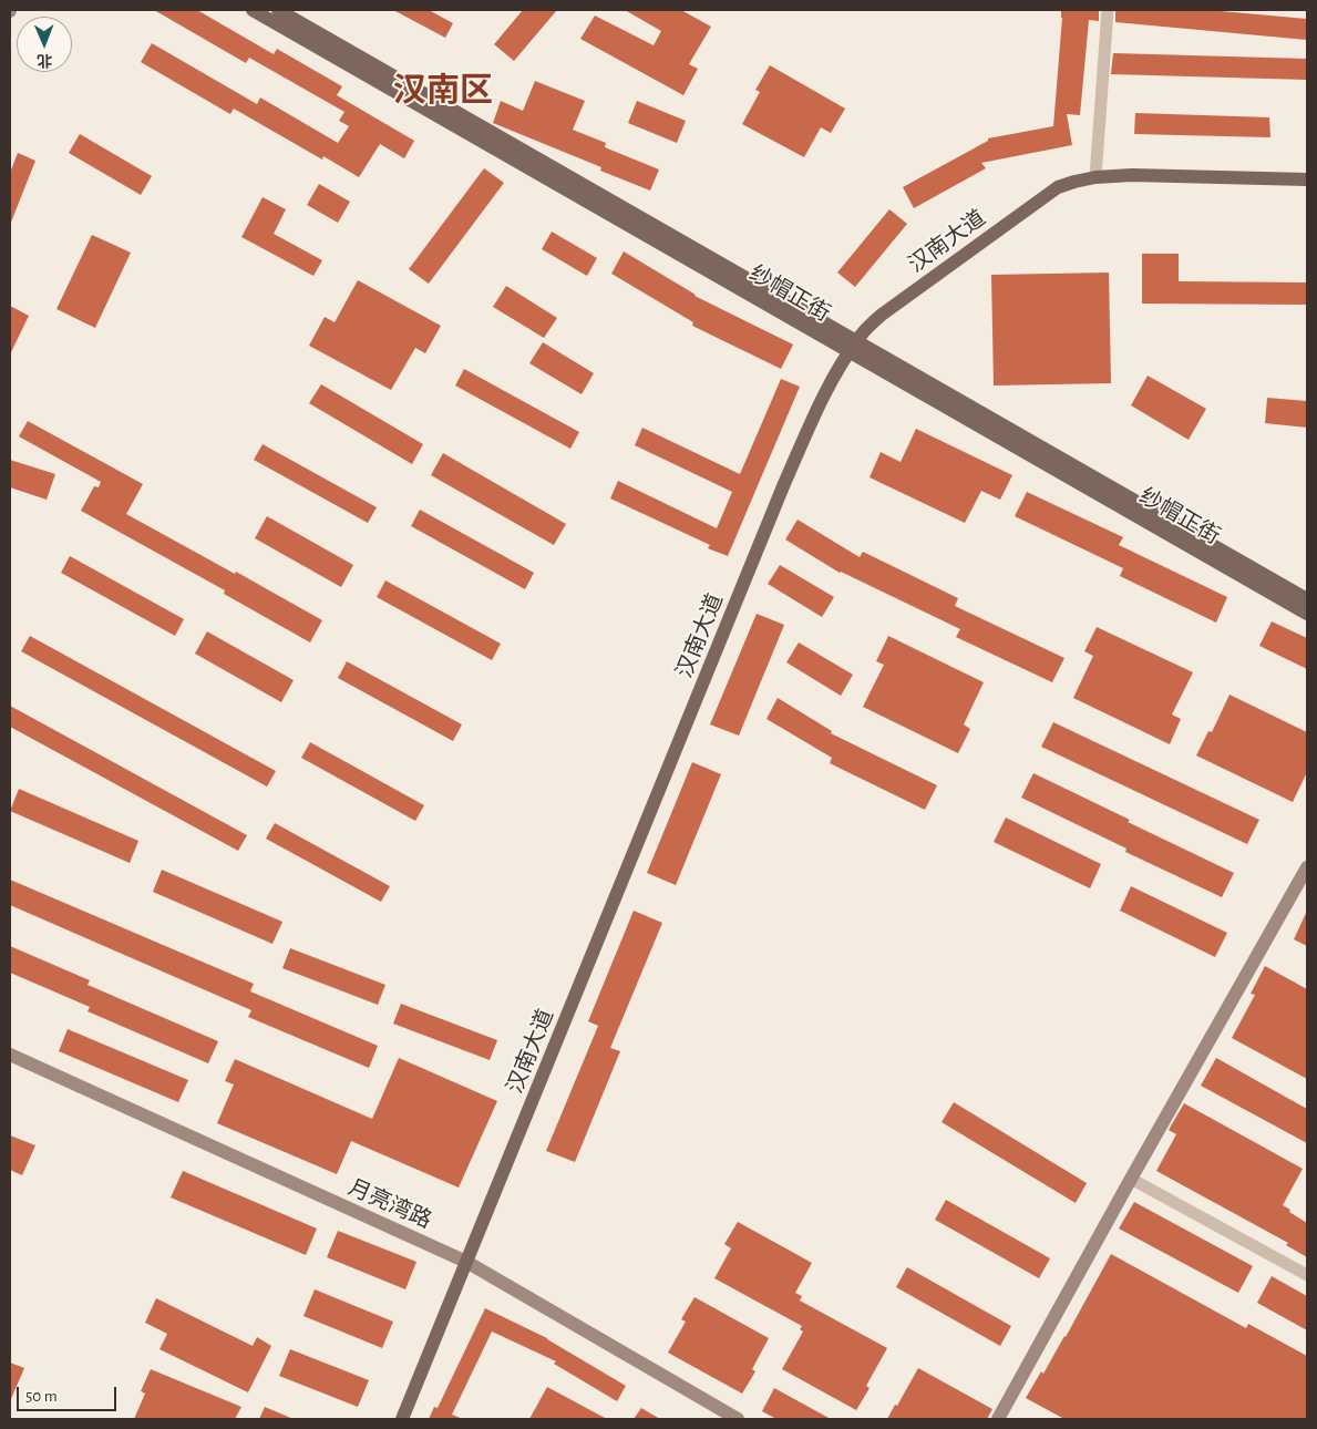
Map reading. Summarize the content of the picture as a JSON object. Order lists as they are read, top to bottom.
{
  "streets": {
    "main road": ["汉南大道", "纱帽正街"],
    "street": ["月亮湾路"]
  },
  "crossings": [
    ["汉南大道", "纱帽正街"],
    ["汉南大道", "月亮湾路"]
  ],
  "districts": ["汉南区"],
  "scale_bar": "50 m",
  "north": "bottom"
}
